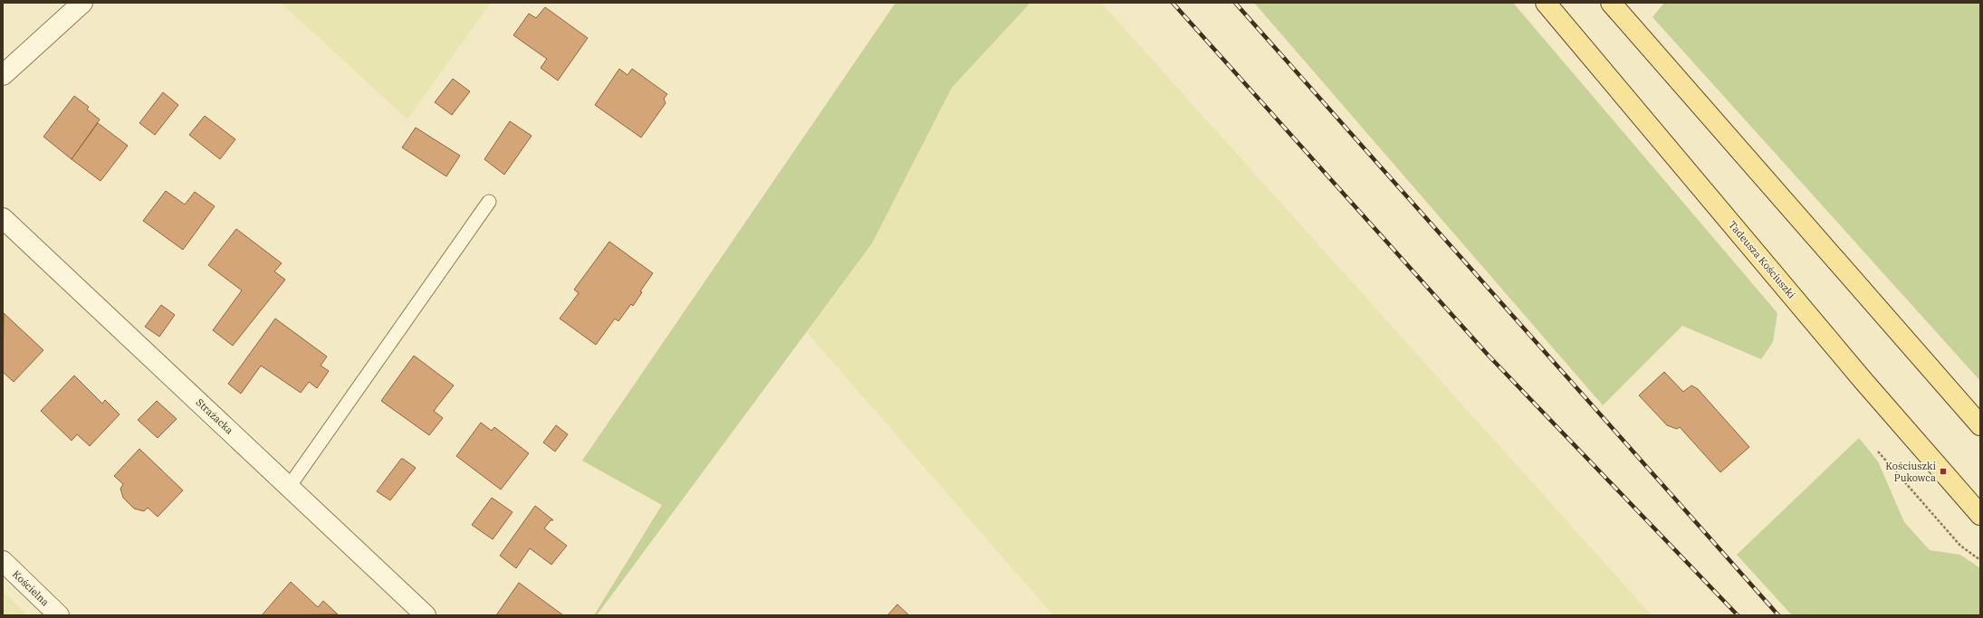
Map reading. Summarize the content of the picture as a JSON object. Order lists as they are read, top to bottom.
{
  "streets": {
    "main road": ["Tadeusza Kościuszki"],
    "street": ["Strażacka", "Kościelna"]
  },
  "places": {
    "transit": ["Kościuszki Pukowca"]
  }
}
